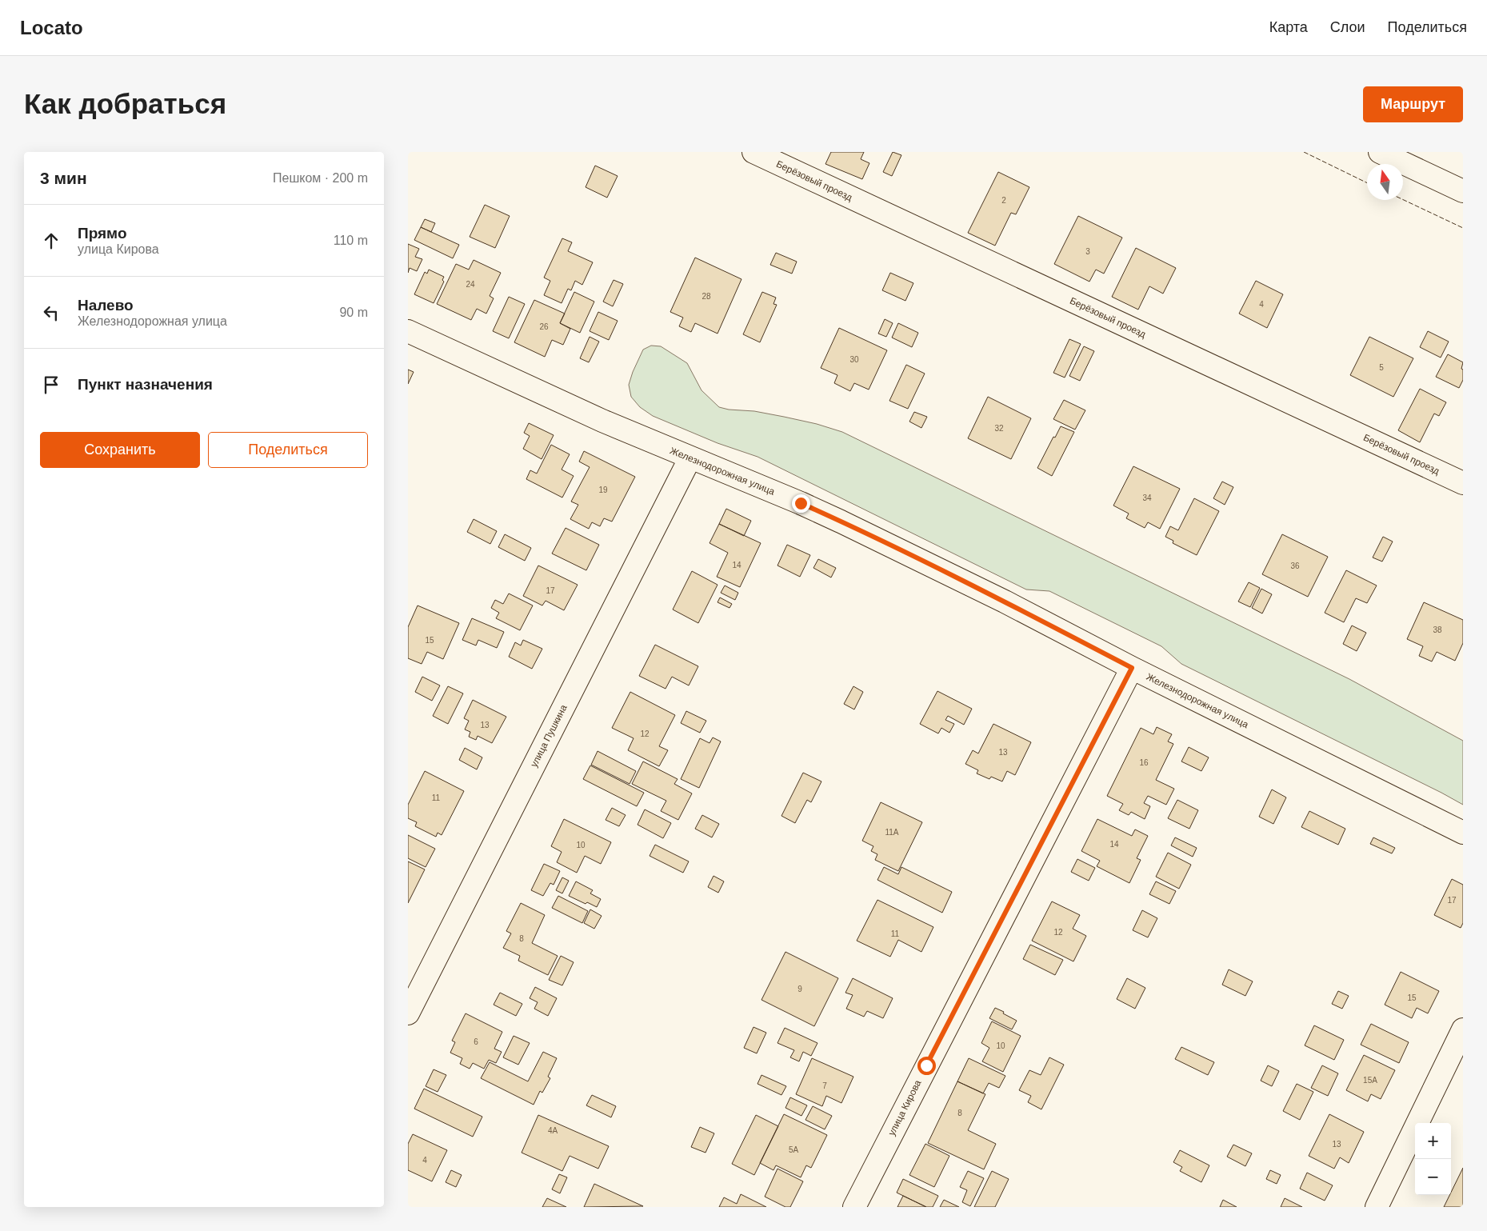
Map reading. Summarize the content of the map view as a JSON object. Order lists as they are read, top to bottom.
{
  "streets": {
    "street": [
      "Берёзовый проезд",
      "Железнодорожная улица",
      "улица Пушкина",
      "улица Кирова"
    ]
  },
  "crossings": [
    ["Железнодорожная улица", "улица Пушкина"],
    ["Железнодорожная улица", "улица Кирова"]
  ],
  "house_numbers": [
    "2",
    "3",
    "24",
    "28",
    "4",
    "26",
    "30",
    "5",
    "32",
    "19",
    "34",
    "14",
    "36",
    "17",
    "38",
    "15",
    "13",
    "12",
    "13",
    "16",
    "11",
    "11А",
    "14",
    "10",
    "17",
    "12",
    "11",
    "8",
    "9",
    "15",
    "6",
    "10",
    "15А",
    "7",
    "8",
    "4А",
    "13",
    "5А",
    "4"
  ],
  "north": "top",
  "page": {
    "header": "Locato",
    "nav": ["Карта", "Слои", "Поделиться"],
    "buttons": [
      "Маршрут",
      ["Сохранить", "Поделиться"]
    ],
    "title": "Как добраться",
    "heading": ["3 мин", "Пешком · 200 m"],
    "list": [
      ["Прямо", "улица Кирова", "110 m"],
      ["Налево", "Железнодорожная улица", "90 m"],
      "Пункт назначения"
    ],
    "map_buttons": ["+", "−"]
  }
}
